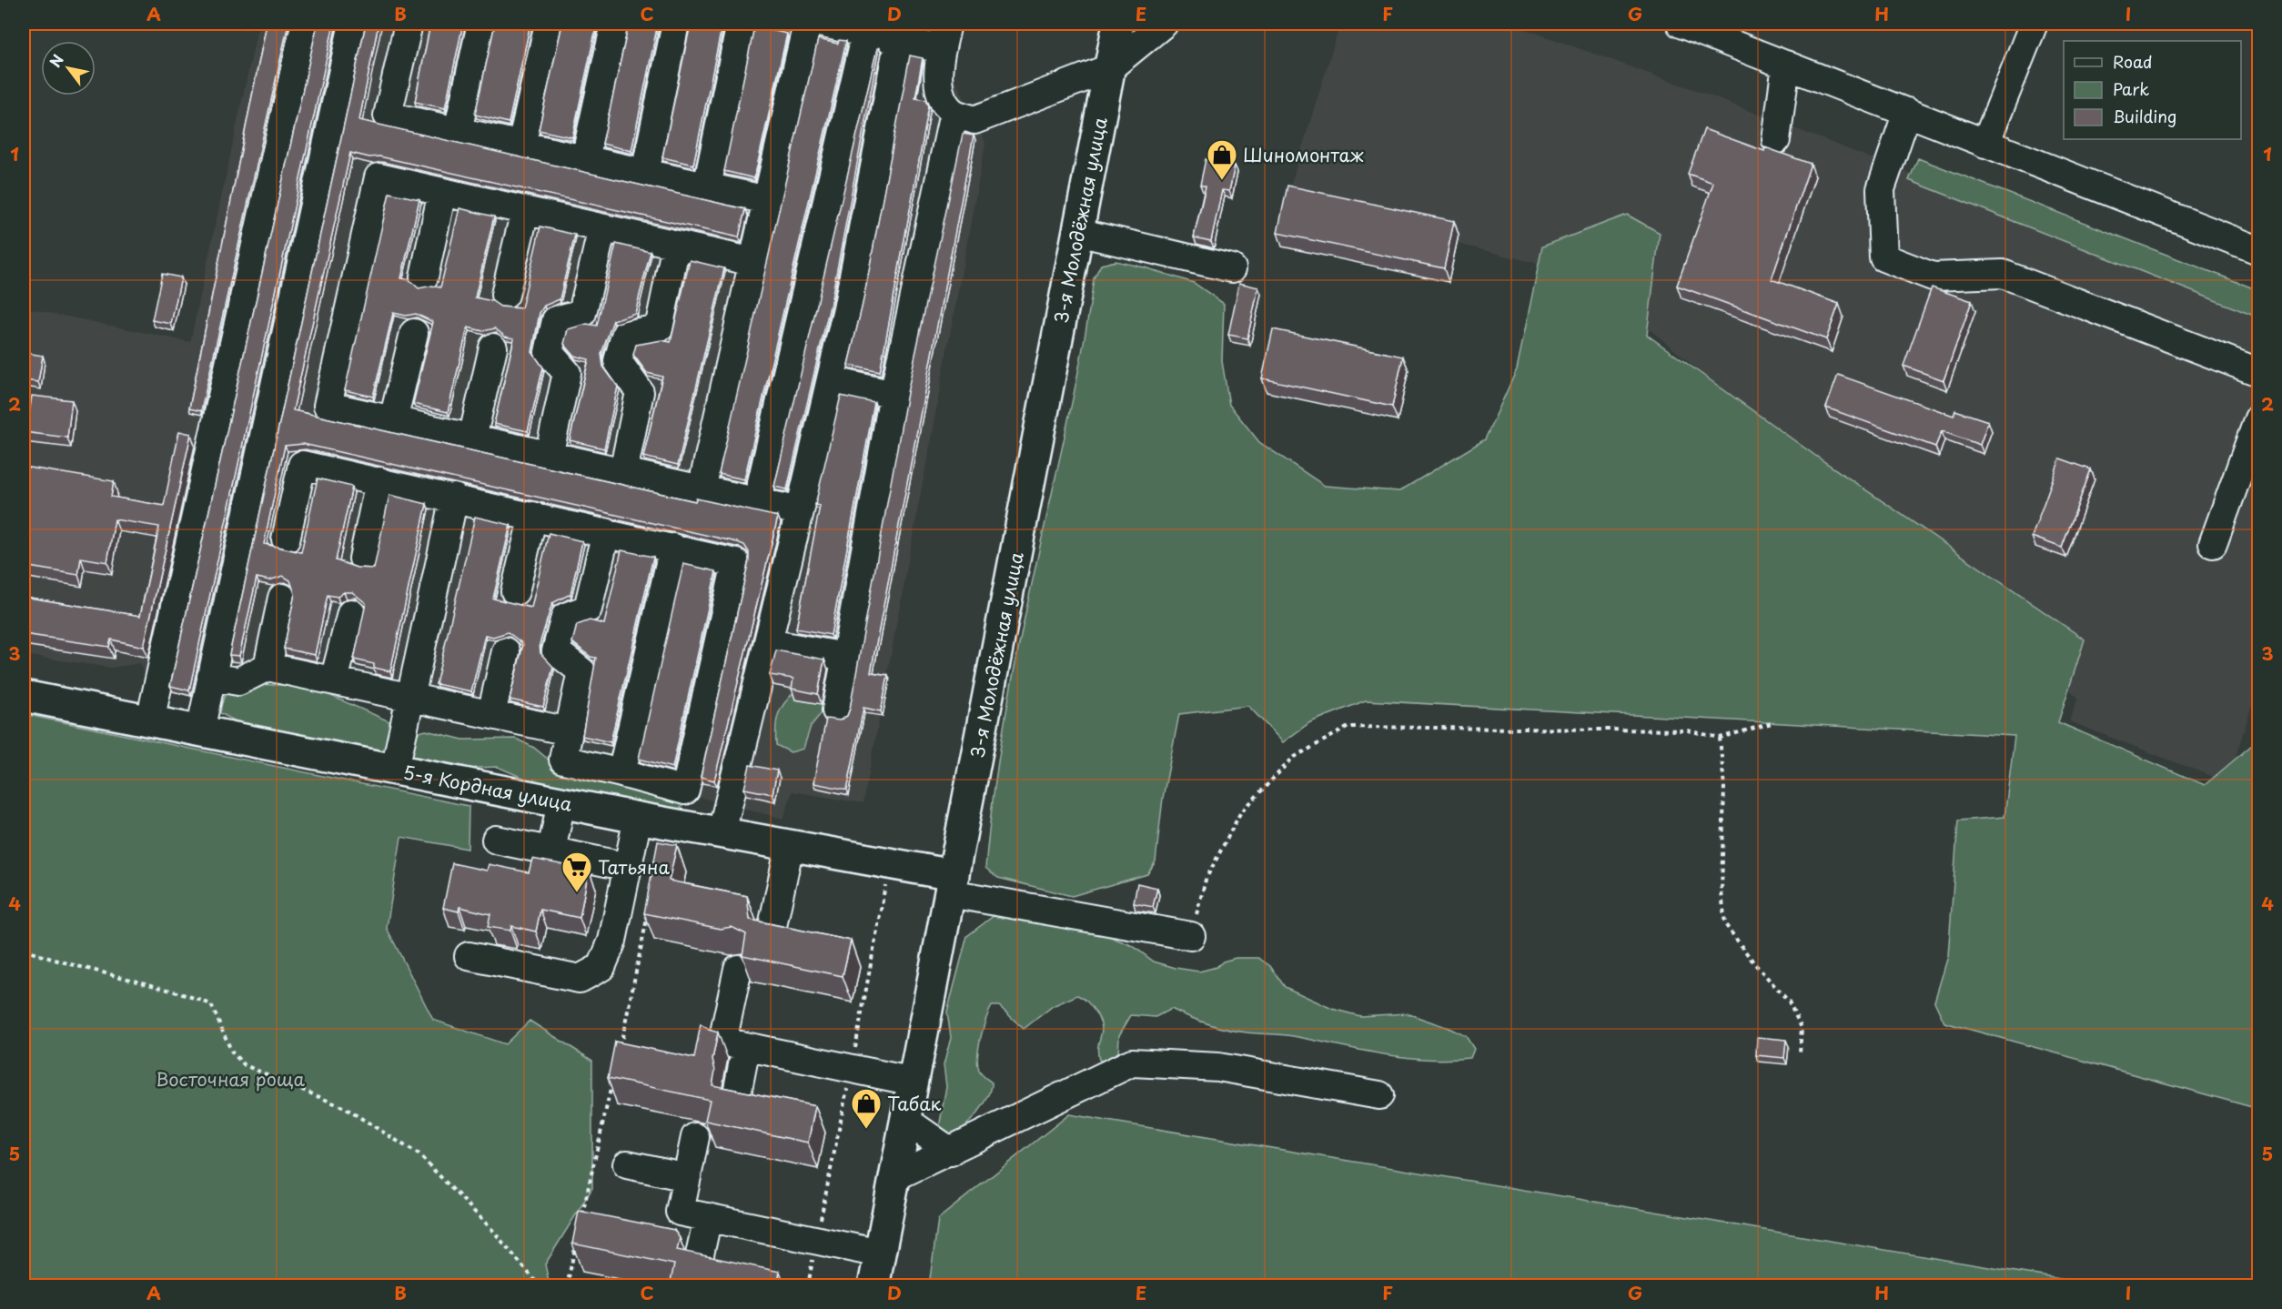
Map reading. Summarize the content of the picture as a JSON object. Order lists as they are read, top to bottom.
{
  "streets": {
    "main road": ["3-я Молодёжная улица", "5-я Кордная улица"]
  },
  "crossings": [
    ["3-я Молодёжная улица", "5-я Кордная улица"]
  ],
  "parks": ["Восточная роща"],
  "places": {
    "shop": ["Шиномонтаж", "Табак"],
    "supermarket": ["Татьяна"]
  },
  "legend": ["Road", "Park", "Building"],
  "north": "top left",
  "grid": {
    "columns": [
      "A",
      "B",
      "C",
      "D",
      "E",
      "F",
      "G",
      "H",
      "I"
    ],
    "rows": [
      "1",
      "2",
      "3",
      "4",
      "5"
    ]
  }
}
